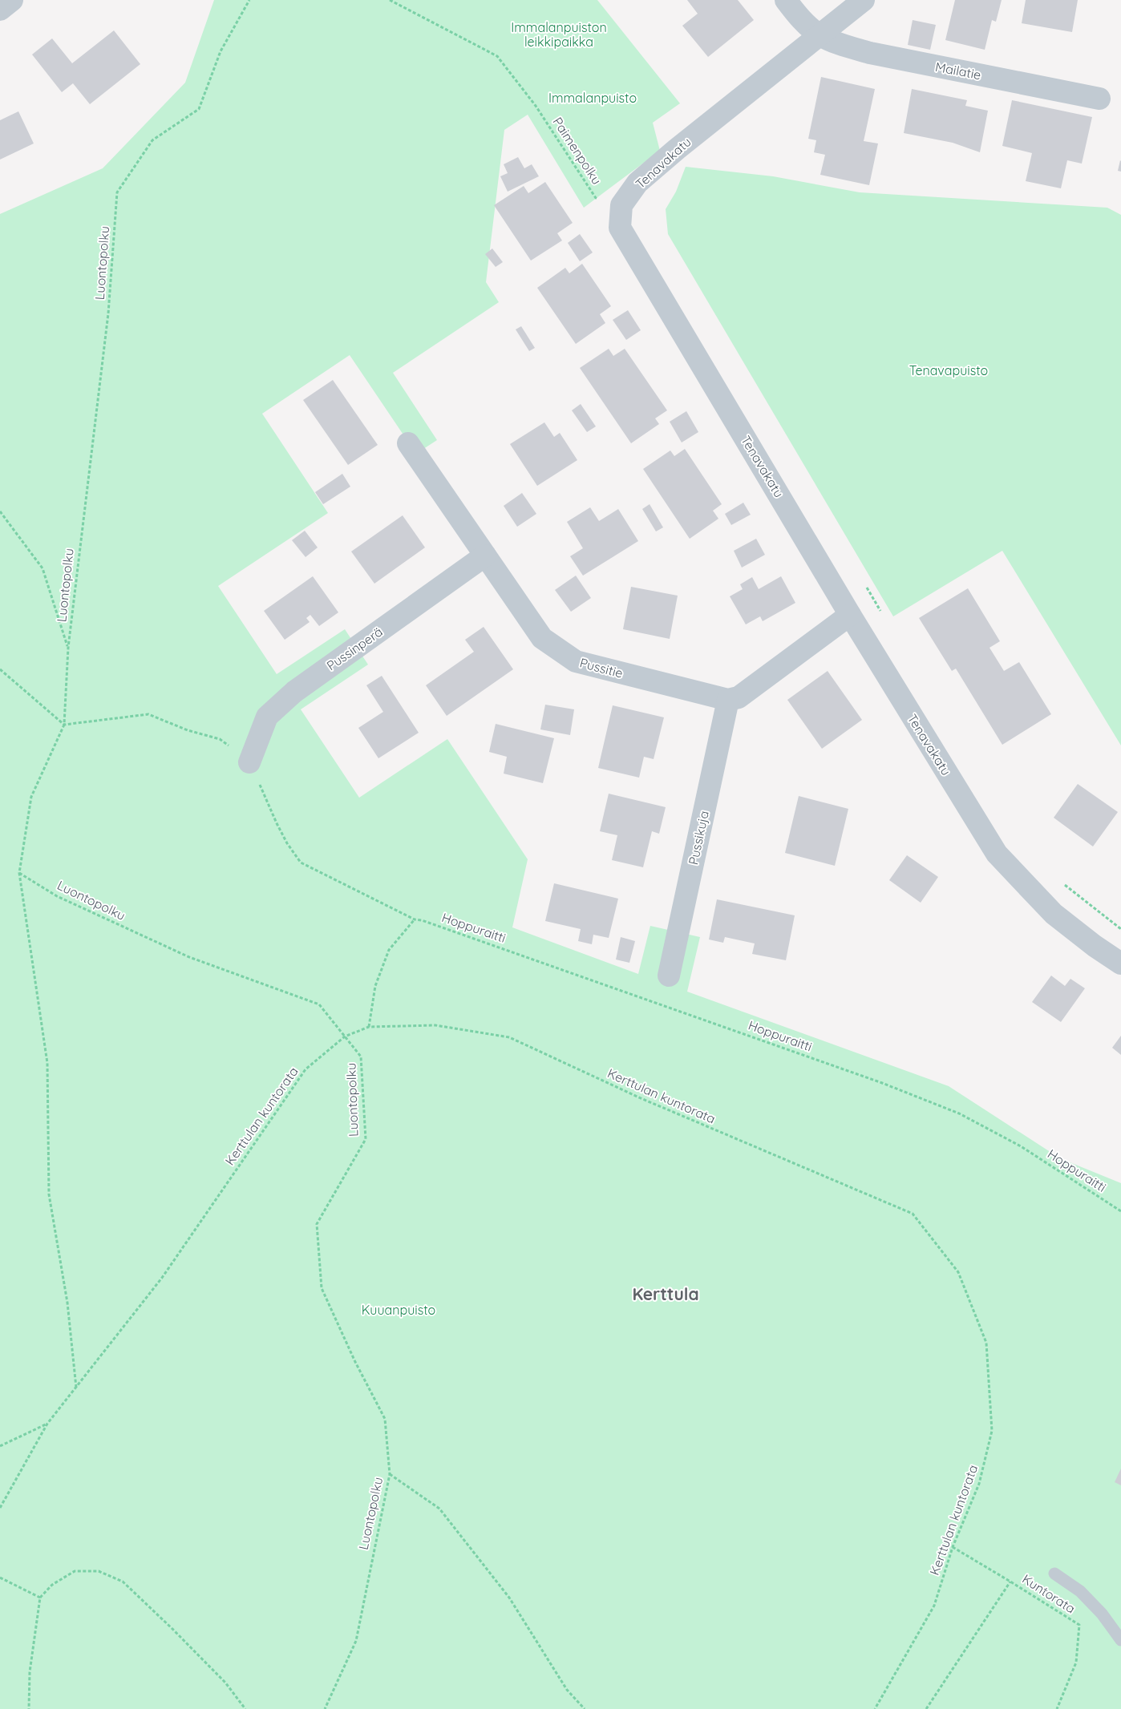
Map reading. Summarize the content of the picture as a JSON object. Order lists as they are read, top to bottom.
{
  "streets": {
    "street": [
      "Mailatie",
      "Tenavakatu",
      "Pussinperä",
      "Pussitie",
      "Pussikuja"
    ],
    "path": [
      "Paimenpolku",
      "Luontopolku",
      "Hoppuraitti",
      "Kerttulan kuntorata",
      "Kuntorata"
    ]
  },
  "crossings": [
    ["Mailatie", "Tenavakatu"],
    ["Paimenpolku", "Tenavakatu"],
    ["Luontopolku", "Kerttulan kuntorata"],
    ["Pussinperä", "Pussitie"],
    ["Pussinperä", "Hoppuraitti"],
    ["Pussitie", "Pussikuja"],
    ["Kerttulan kuntorata", "Kuntorata"]
  ],
  "districts": ["Kerttula"],
  "parks": [
    "Immalanpuiston leikkipaikka",
    "Immalanpuisto",
    "Tenavapuisto",
    "Kuuanpuisto"
  ]
}
